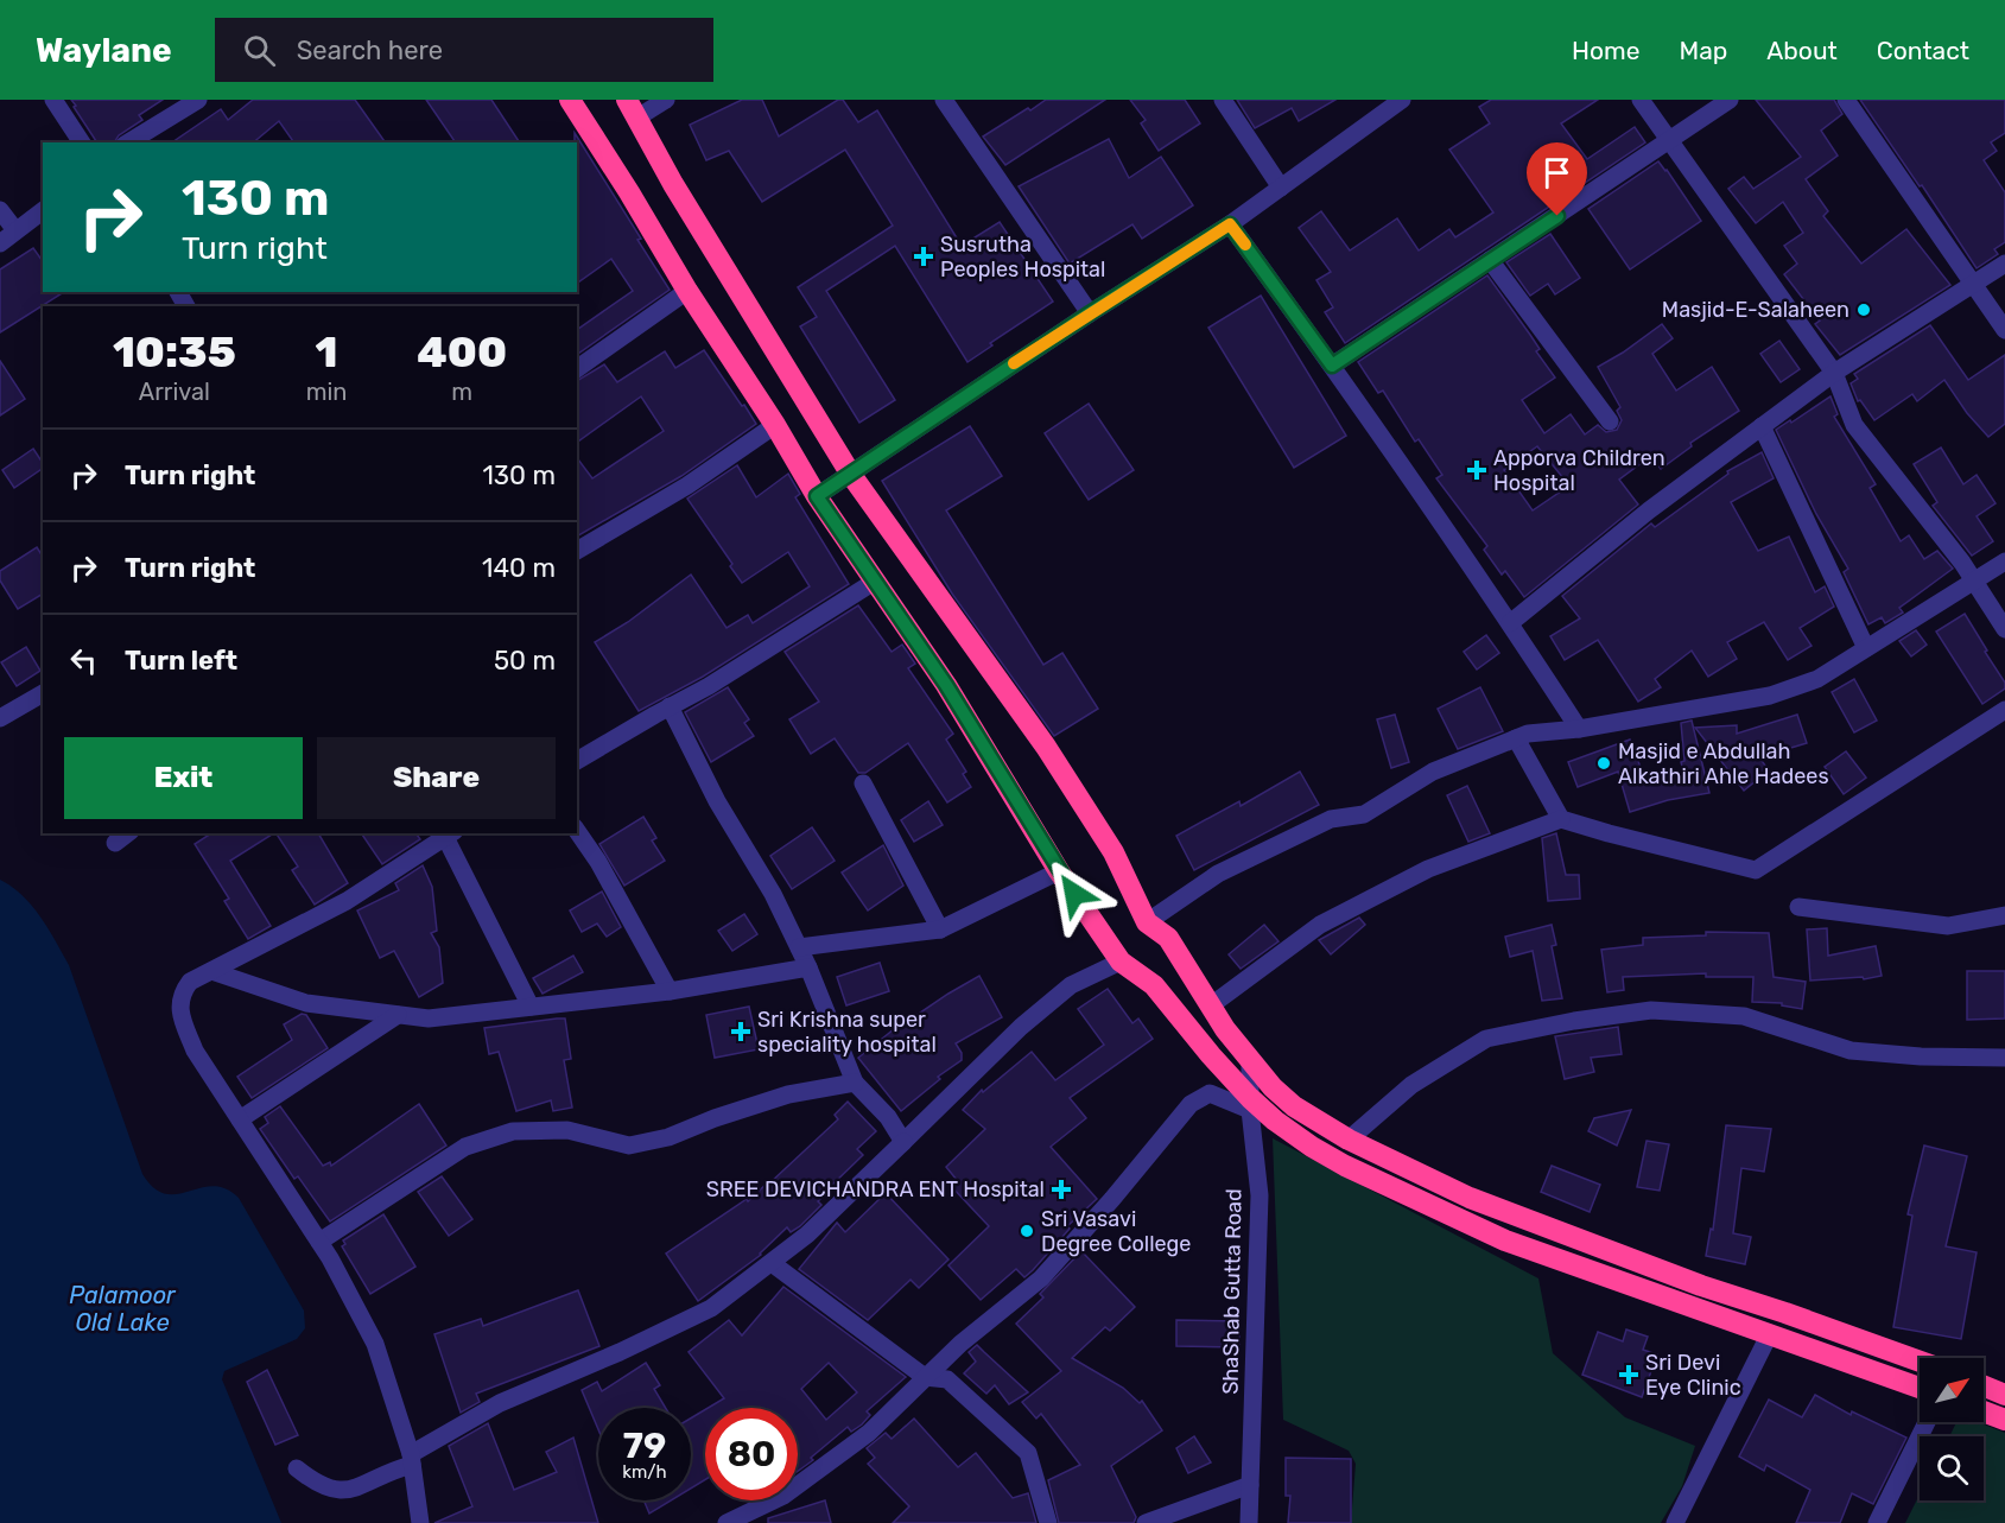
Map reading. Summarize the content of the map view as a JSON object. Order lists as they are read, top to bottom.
{
  "streets": {
    "street": ["ShaShab Gutta Road"]
  },
  "water": ["Palamoor Old Lake"],
  "places": {
    "health": [
      "Susrutha Peoples Hospital",
      "Apporva Children Hospital",
      "Sri Krishna super speciality hospital",
      "SREE DEVICHANDRA ENT Hospital",
      "Sri Devi Eye Clinic"
    ],
    "other": ["Masjid-E-Salaheen", "Masjid e Abdullah Alkathiri Ahle Hadees", "Sri Vasavi Degree College"]
  },
  "north": "top right",
  "page": {
    "header": "Waylane",
    "search": "Search here",
    "nav": [
      "Home",
      "Map",
      "About",
      "Contact"
    ],
    "turn": ["130 m", "Turn right"],
    "eta": [
      "10:35",
      "Arrival",
      "1",
      "min",
      "400",
      "m"
    ],
    "list": [
      {
        "name": "Turn right",
        "value": "130 m"
      },
      {
        "name": "Turn right",
        "value": "140 m"
      },
      {
        "name": "Turn left",
        "value": "50 m"
      }
    ],
    "buttons": ["Exit", "Share"],
    "speed": "79 km/h",
    "limit": "80"
  }
}
